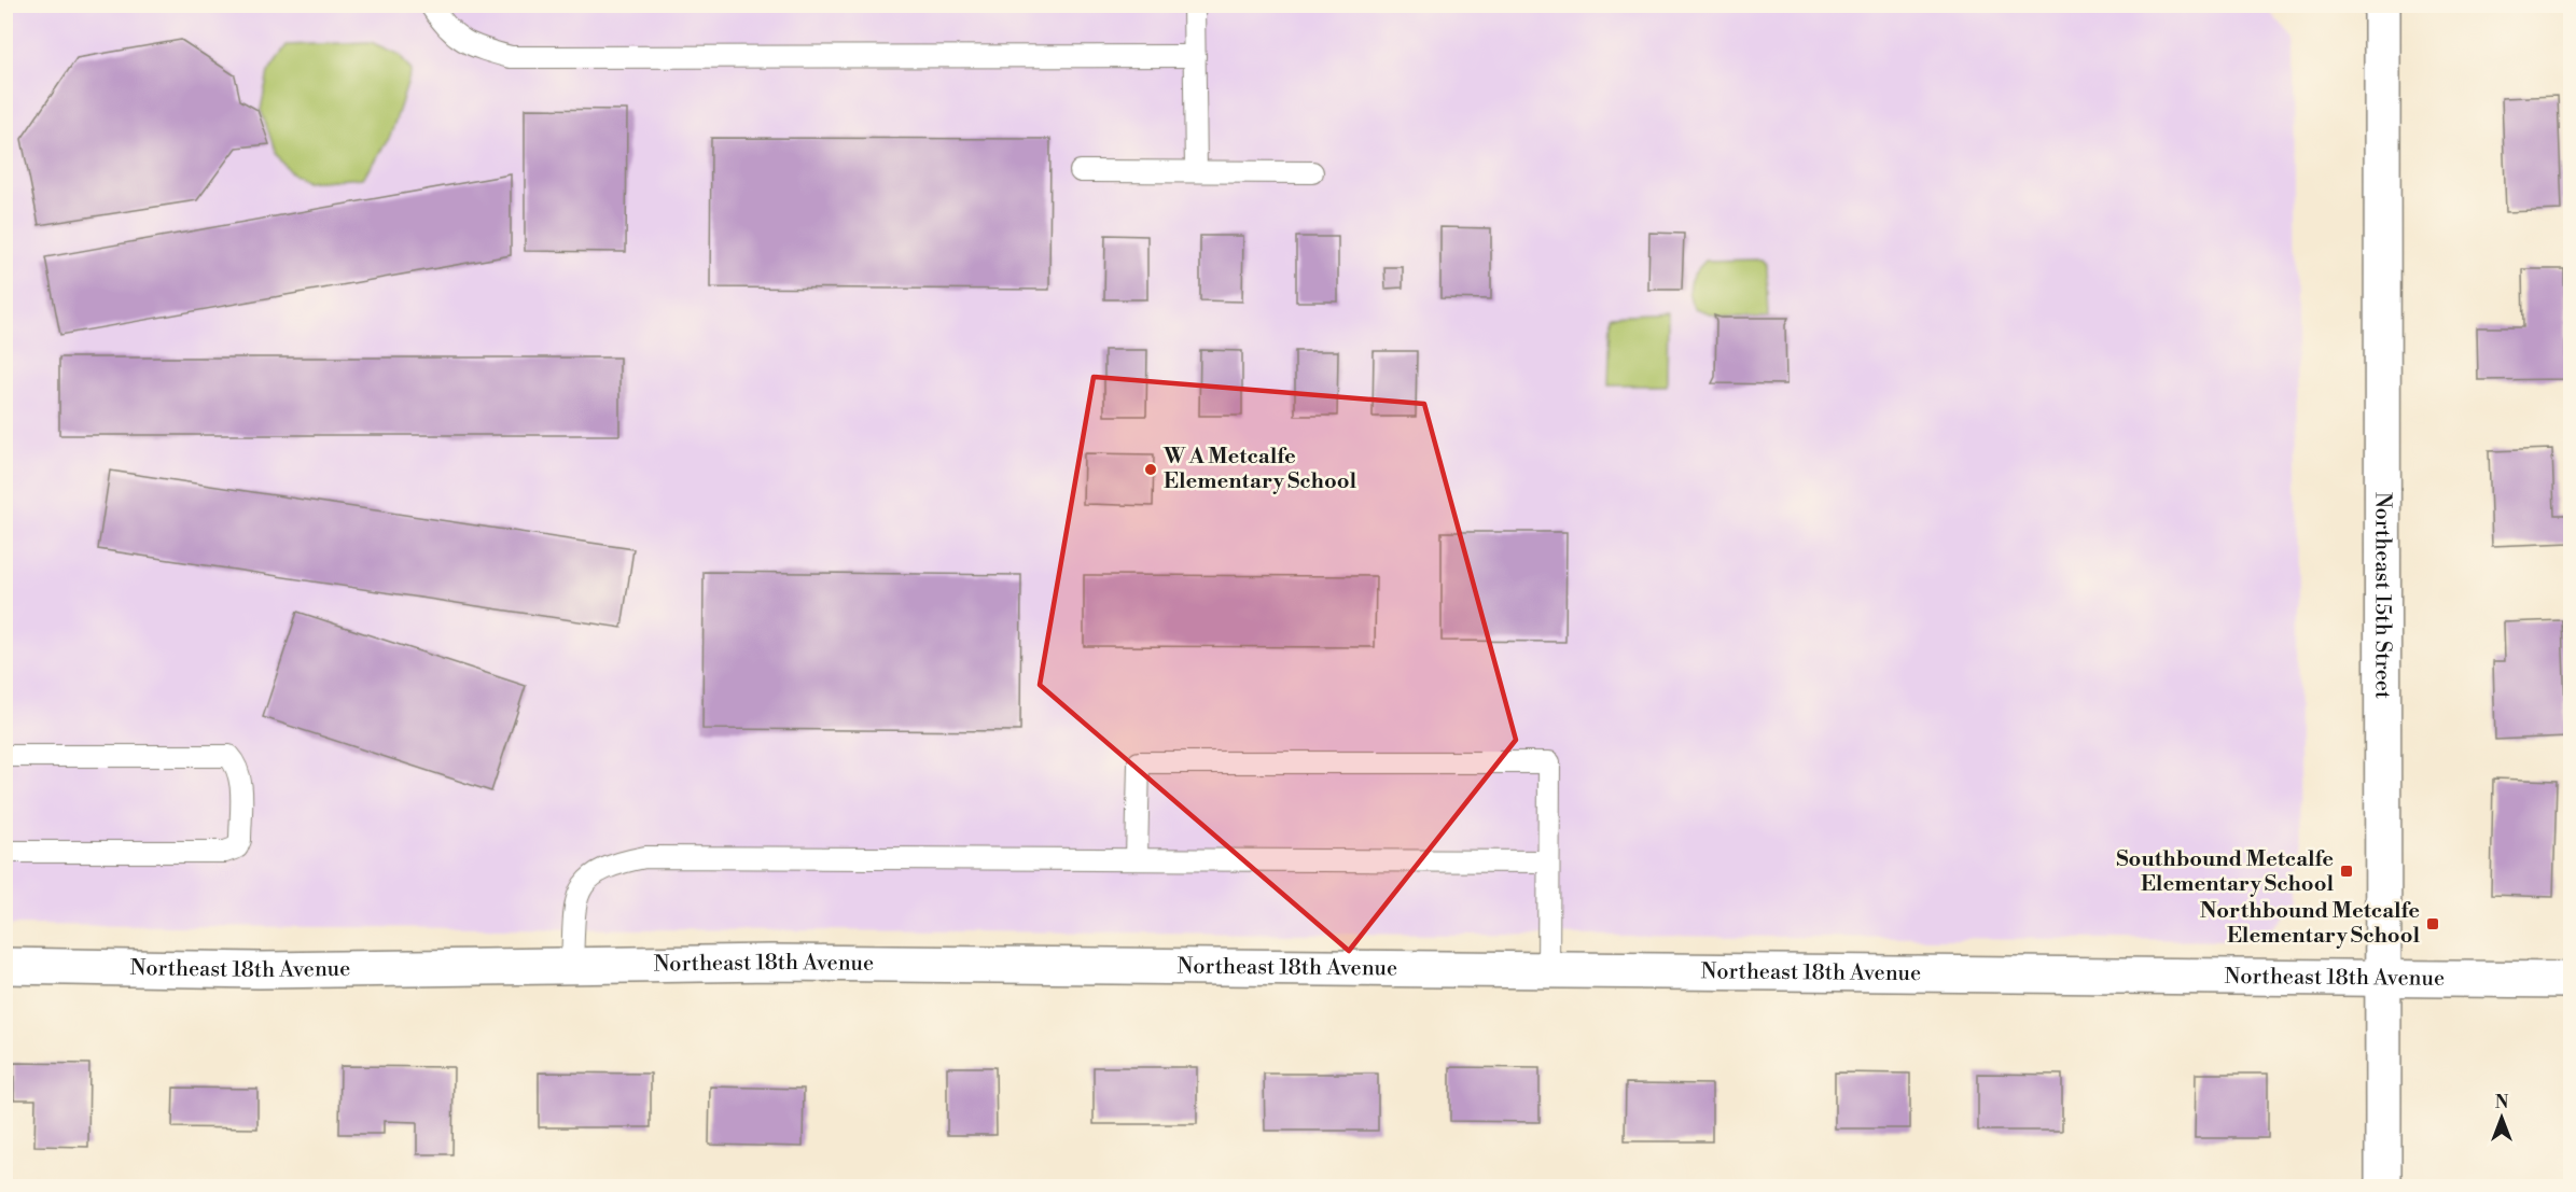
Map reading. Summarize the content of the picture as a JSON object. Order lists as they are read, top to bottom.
{
  "streets": {
    "street": ["Northeast 15th Street", "Northeast 18th Avenue"]
  },
  "crossings": [
    ["Northeast 15th Street", "Northeast 18th Avenue"]
  ],
  "places": {
    "other": ["W A Metcalfe Elementary School"],
    "transit": ["Southbound Metcalfe Elementary School", "Northbound Metcalfe Elementary School"]
  },
  "north": "top"
}
